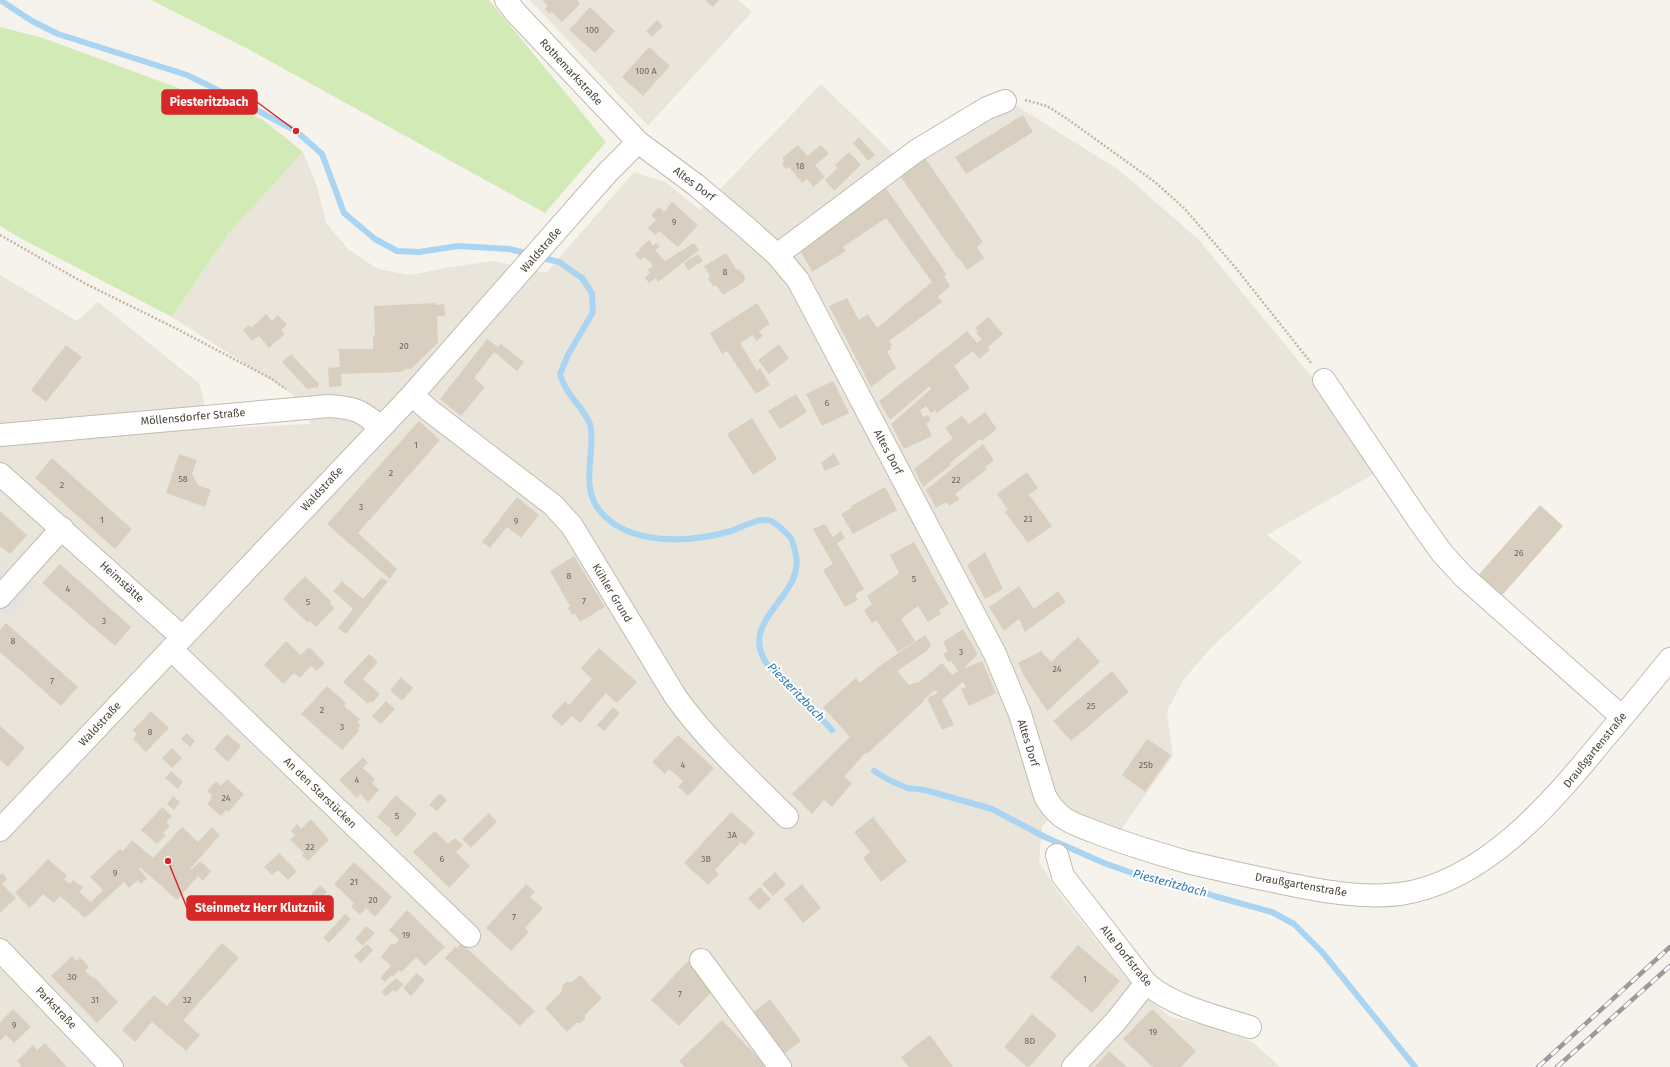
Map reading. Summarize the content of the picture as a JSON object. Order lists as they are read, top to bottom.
{
  "streets": {
    "street": [
      "Rothemarkstraße",
      "Altes Dorf",
      "Waldstraße",
      "Möllensdorfer Straße",
      "Heimstätte",
      "Kühler Grund",
      "Draußgartenstraße",
      "An den Starstücken",
      "Alte Dorfstraße",
      "Parkstraße"
    ]
  },
  "crossings": [
    ["Rothemarkstraße", "Altes Dorf"],
    ["Rothemarkstraße", "Waldstraße"],
    ["Altes Dorf", "Waldstraße"],
    ["Altes Dorf", "Draußgartenstraße"],
    ["Waldstraße", "Möllensdorfer Straße"],
    ["Waldstraße", "Heimstätte"],
    ["Waldstraße", "Kühler Grund"],
    ["Waldstraße", "An den Starstücken"],
    ["Heimstätte", "An den Starstücken"]
  ],
  "water": ["Piesteritzbach"],
  "places": ["Piesteritzbach", "Steinmetz Herr Klutznik"],
  "house_numbers": [
    "100",
    "100 A",
    "18",
    "9",
    "8",
    "20",
    "6",
    "1",
    "2",
    "58",
    "22",
    "2",
    "3",
    "23",
    "1",
    "9",
    "26",
    "8",
    "5",
    "4",
    "7",
    "5",
    "3",
    "8",
    "3",
    "24",
    "7",
    "25",
    "2",
    "3",
    "8",
    "4",
    "25b",
    "4",
    "24",
    "5",
    "3A",
    "22",
    "6",
    "3B",
    "9",
    "21",
    "20",
    "7",
    "19",
    "30",
    "1",
    "7",
    "31",
    "32",
    "9",
    "19",
    "8D"
  ]
}
